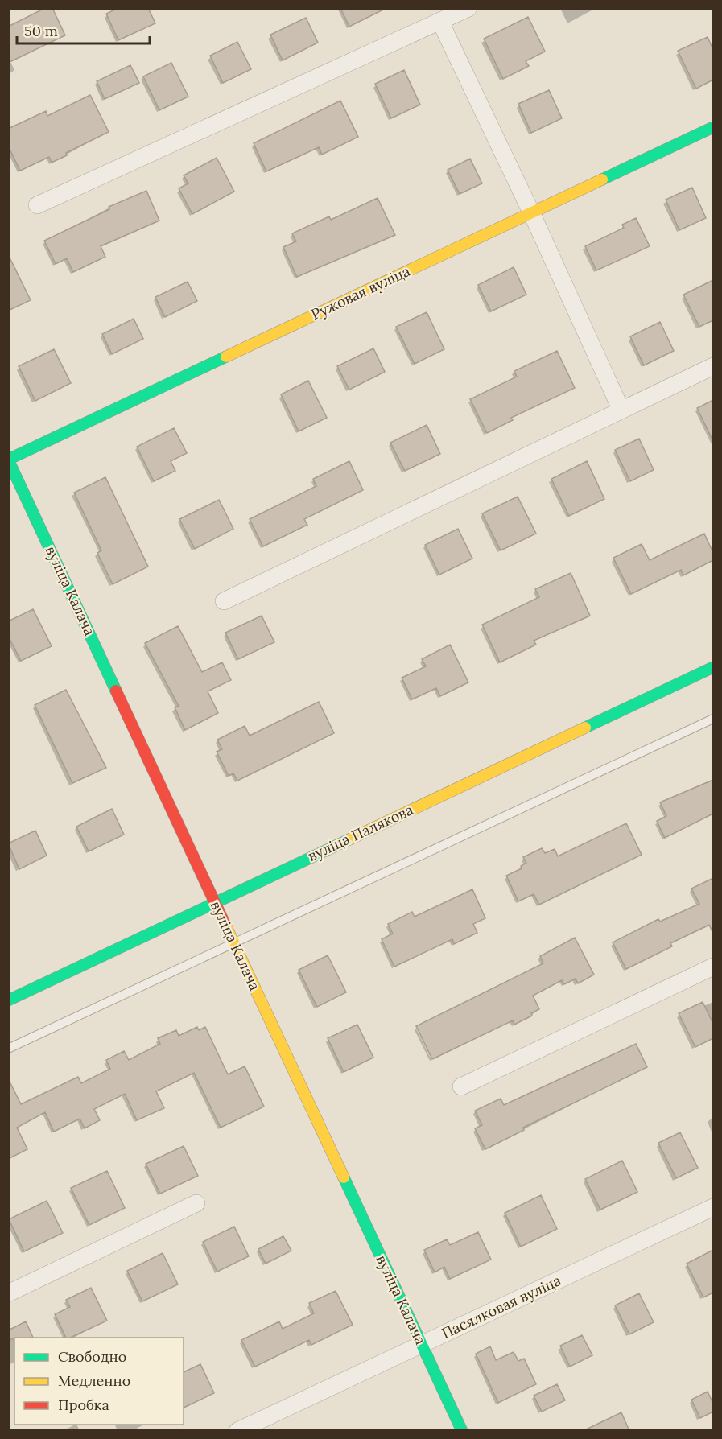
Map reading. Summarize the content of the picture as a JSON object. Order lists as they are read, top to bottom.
{
  "streets": {
    "street": [
      "Ружовая вуліца",
      "вуліца Калача",
      "вуліца Палякова",
      "Пасялковая вуліца"
    ]
  },
  "crossings": [
    ["Ружовая вуліца", "вуліца Калача"],
    ["вуліца Калача", "вуліца Палякова"],
    ["вуліца Калача", "Пасялковая вуліца"]
  ],
  "legend": ["Свободно", "Медленно", "Пробка"],
  "scale_bar": "50 m"
}
